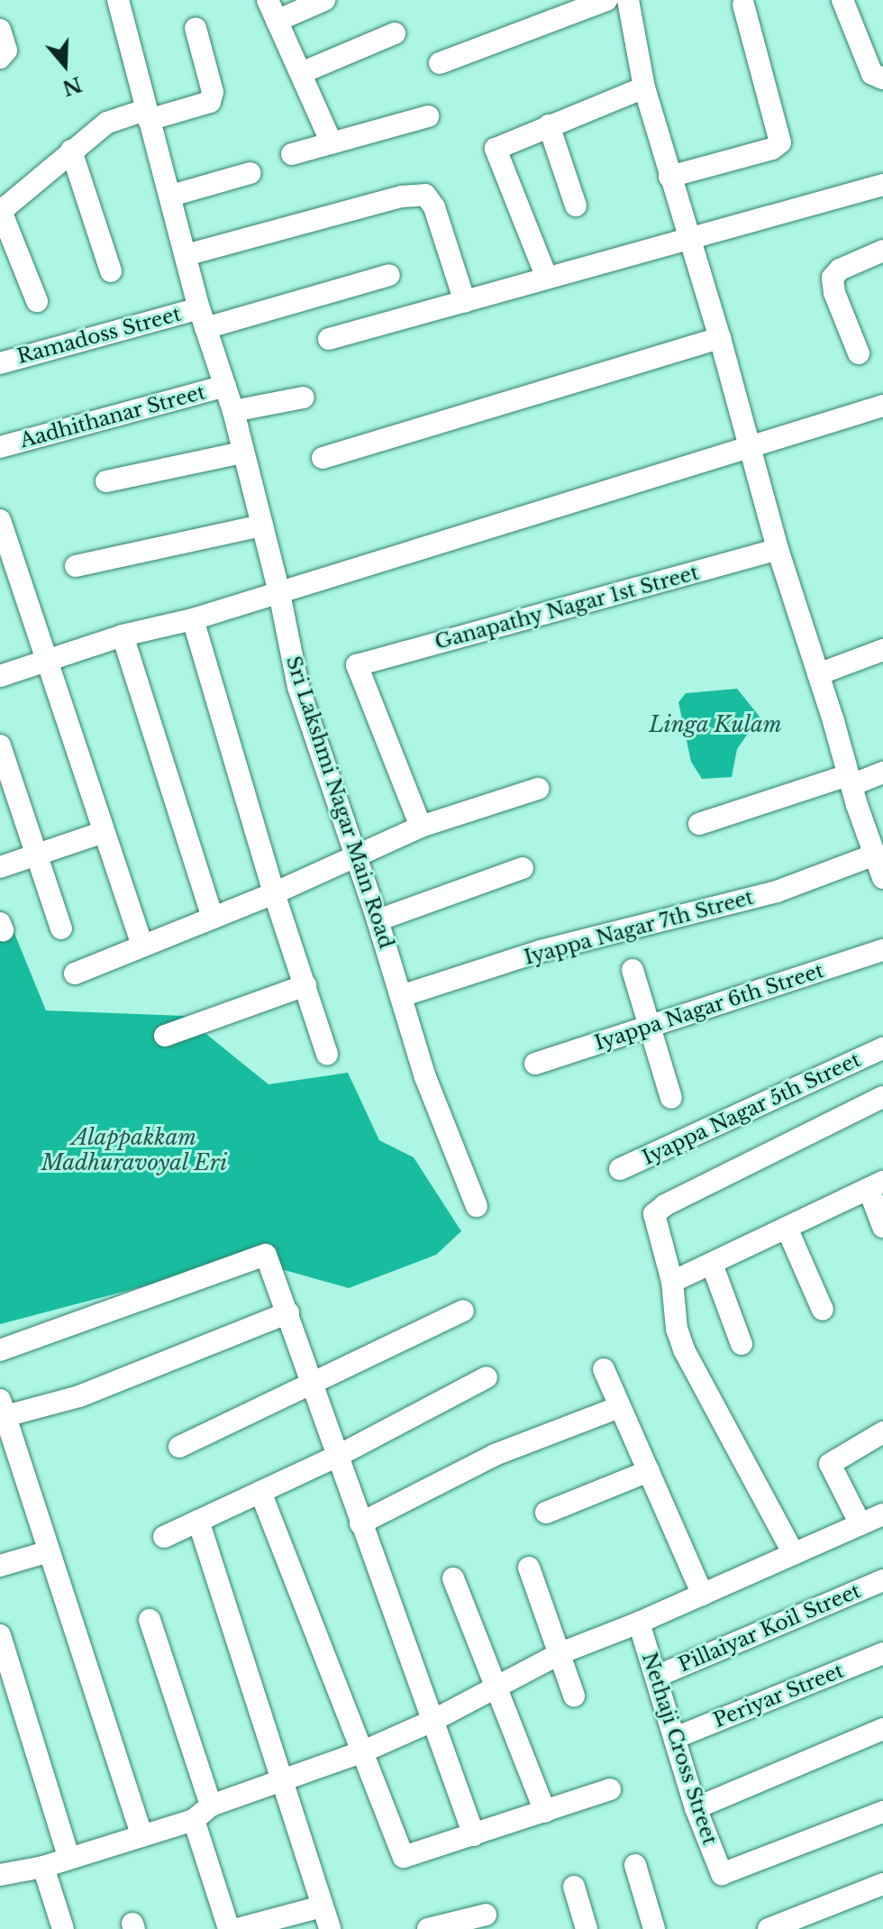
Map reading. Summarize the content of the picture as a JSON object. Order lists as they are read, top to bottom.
{
  "streets": {
    "street": [
      "Ramadoss Street",
      "Aadhithanar Street",
      "Ganapathy Nagar 1st Street",
      "Sri Lakshmi Nagar Main Road",
      "Iyappa Nagar 7th Street",
      "Iyappa Nagar 6th Street",
      "Iyappa Nagar 5th Street",
      "Pillaiyar Koil Street",
      "Periyar Street",
      "Nethaji Cross Street"
    ]
  },
  "crossings": [
    ["Ramadoss Street", "Sri Lakshmi Nagar Main Road"],
    ["Aadhithanar Street", "Sri Lakshmi Nagar Main Road"],
    ["Sri Lakshmi Nagar Main Road", "Iyappa Nagar 7th Street"],
    ["Pillaiyar Koil Street", "Nethaji Cross Street"],
    ["Periyar Street", "Nethaji Cross Street"]
  ],
  "water": ["Linga Kulam", "Alappakkam Madhuravoyal Eri"],
  "north": "bottom"
}
